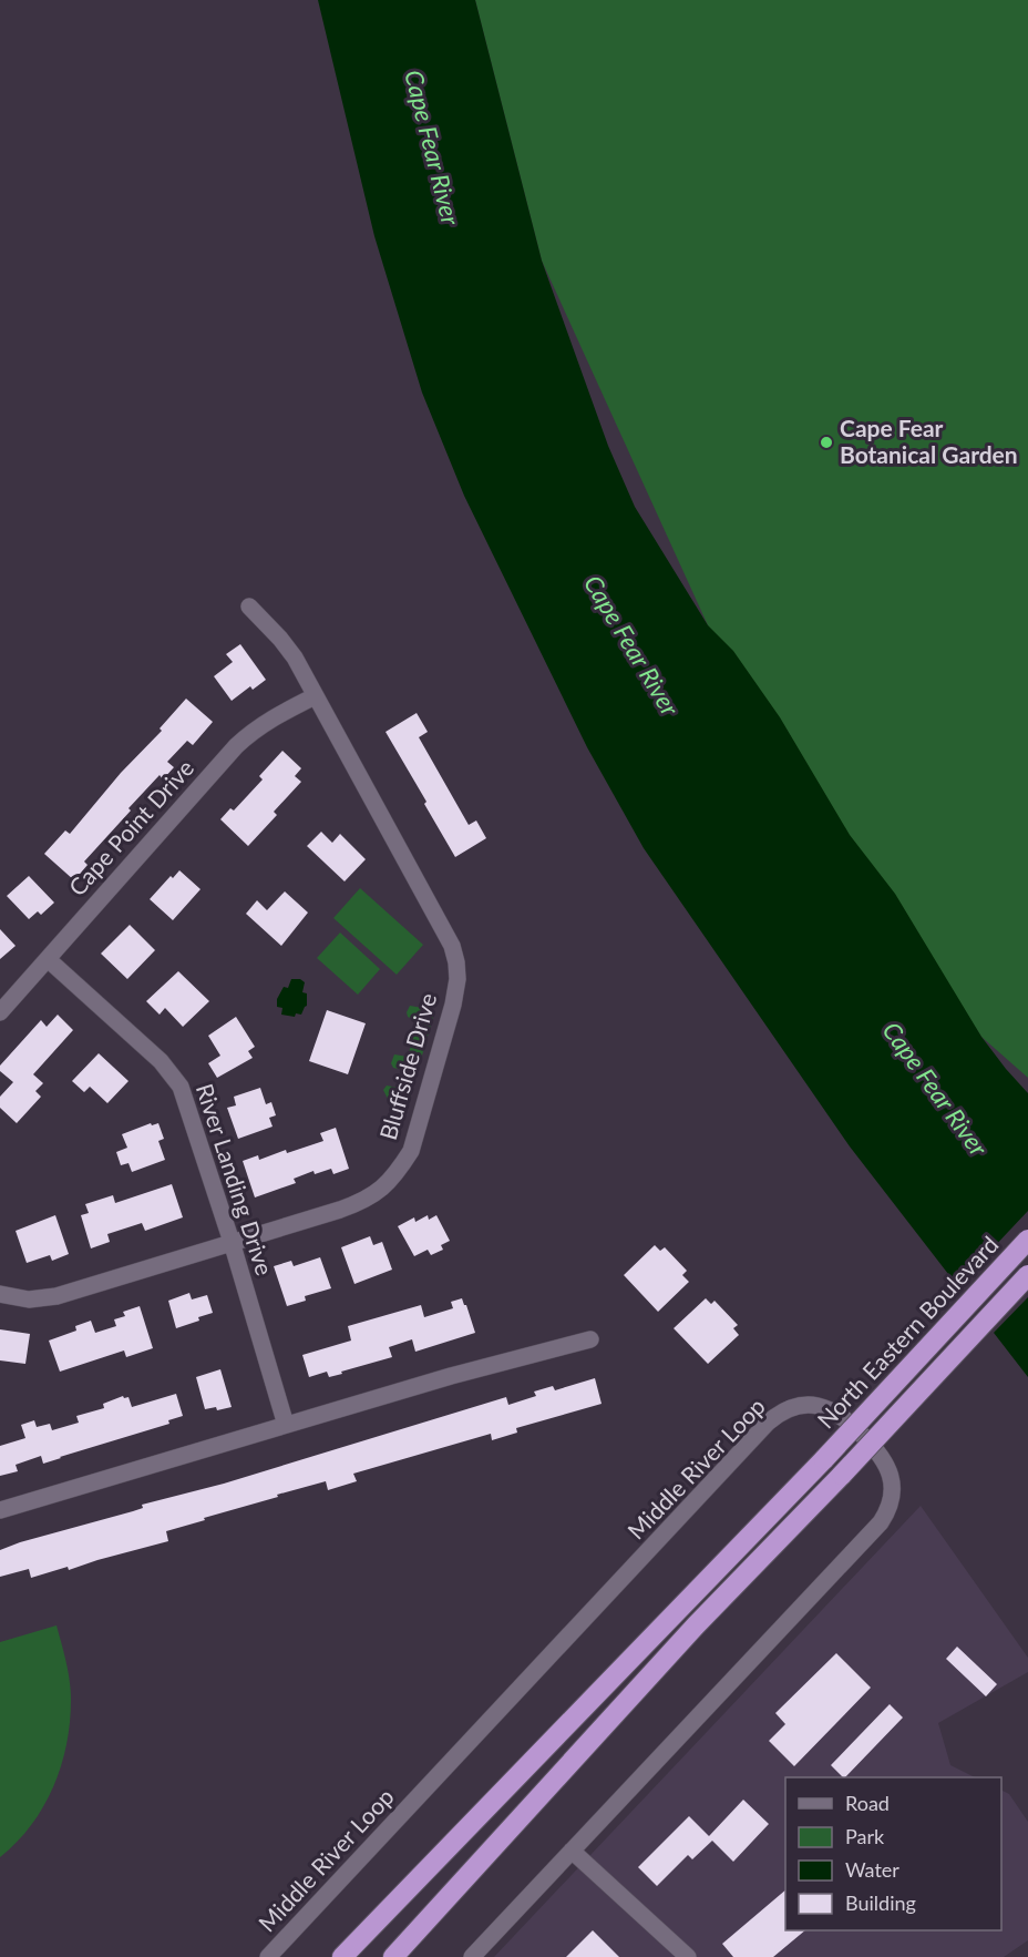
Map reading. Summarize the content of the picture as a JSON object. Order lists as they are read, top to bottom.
{
  "streets": {
    "highway": ["North Eastern Boulevard"],
    "street": [
      "Cape Point Drive",
      "Bluffside Drive",
      "River Landing Drive",
      "Middle River Loop"
    ]
  },
  "crossings": [
    ["Cape Point Drive", "Bluffside Drive"],
    ["Cape Point Drive", "River Landing Drive"],
    ["Bluffside Drive", "River Landing Drive"]
  ],
  "water": ["Cape Fear River"],
  "places": ["Cape Fear Botanical Garden"],
  "legend": [
    "Road",
    "Park",
    "Water",
    "Building"
  ]
}
